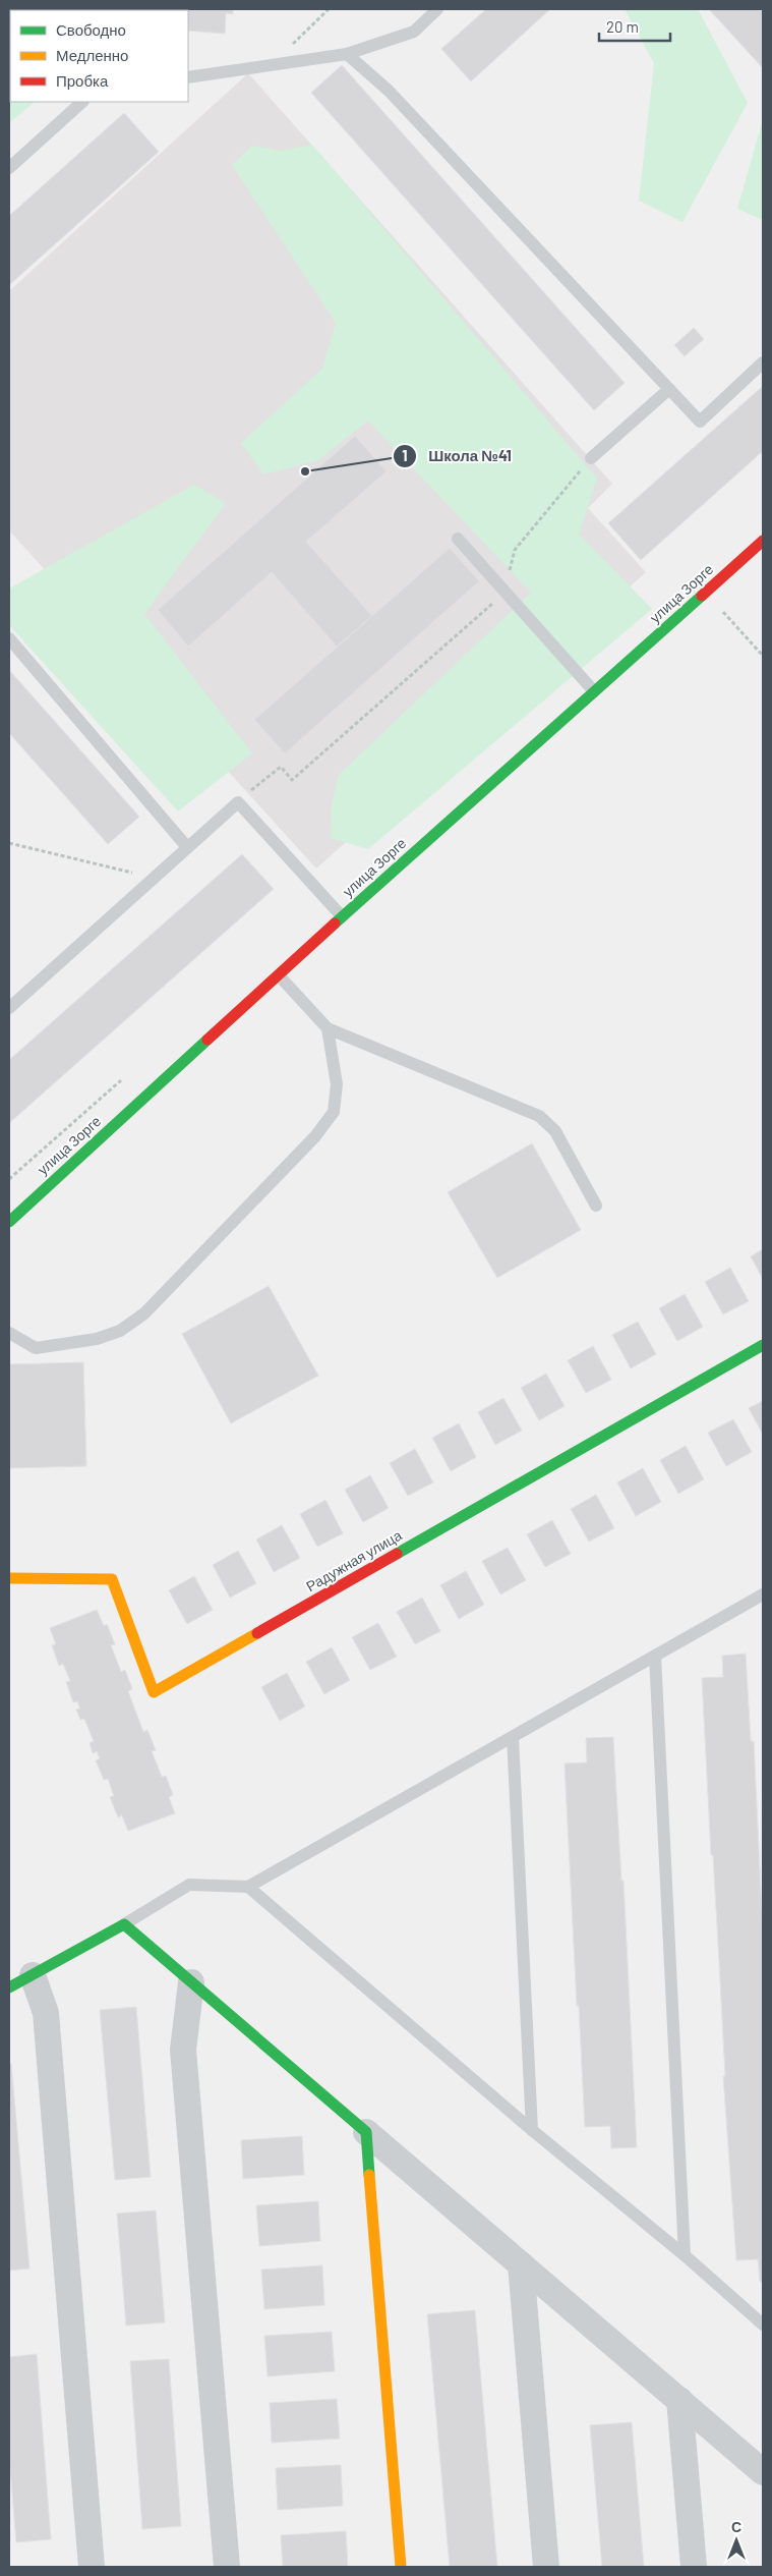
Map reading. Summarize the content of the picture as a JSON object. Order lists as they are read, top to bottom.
{
  "streets": {
    "street": ["улица Зорге", "Радужная улица"]
  },
  "places": ["Школа №41"],
  "legend": ["Свободно", "Медленно", "Пробка"],
  "scale_bar": "20 m",
  "north": "top"
}
